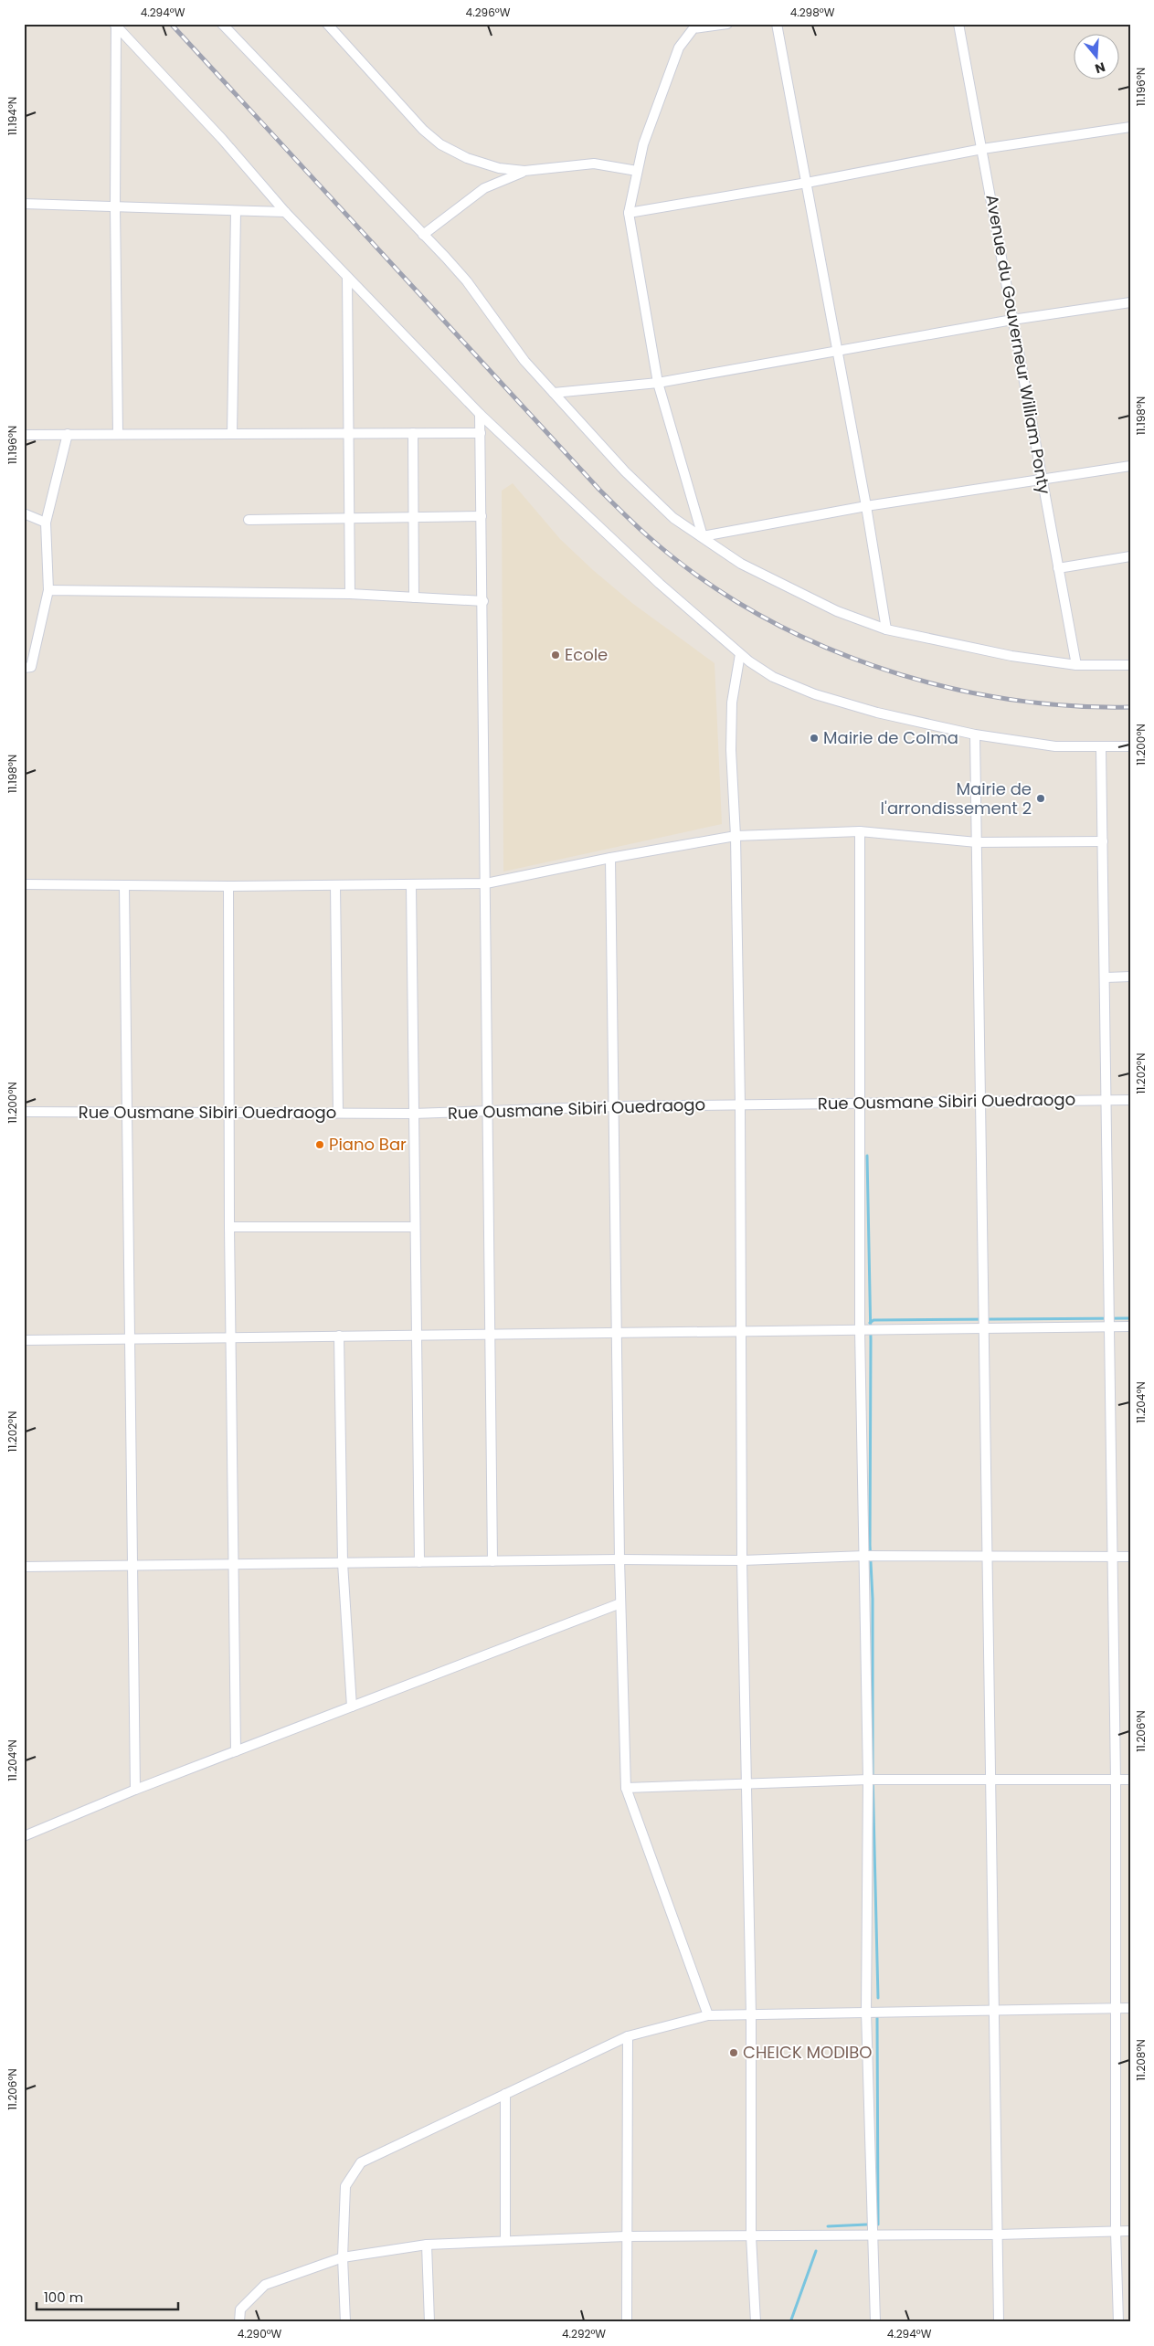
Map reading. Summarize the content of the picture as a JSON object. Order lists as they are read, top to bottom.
{
  "streets": {
    "street": ["Avenue du Gouverneur William Ponty", "Rue Ousmane Sibiri Ouedraogo"]
  },
  "places": [
    "Ecole",
    "Mairie de Colma",
    "Mairie de l'arrondissement 2",
    "Piano Bar",
    "CHEICK MODIBO"
  ],
  "scale_bar": "100 m",
  "north": "bottom",
  "coordinates": [
    "4.294°W",
    "4.296°W",
    "4.298°W",
    "11.196°N",
    "11.194°N",
    "11.198°N",
    "11.200°N",
    "11.202°N",
    "11.204°N",
    "11.206°N",
    "11.208°N",
    "4.290°W",
    "4.292°W"
  ]
}
